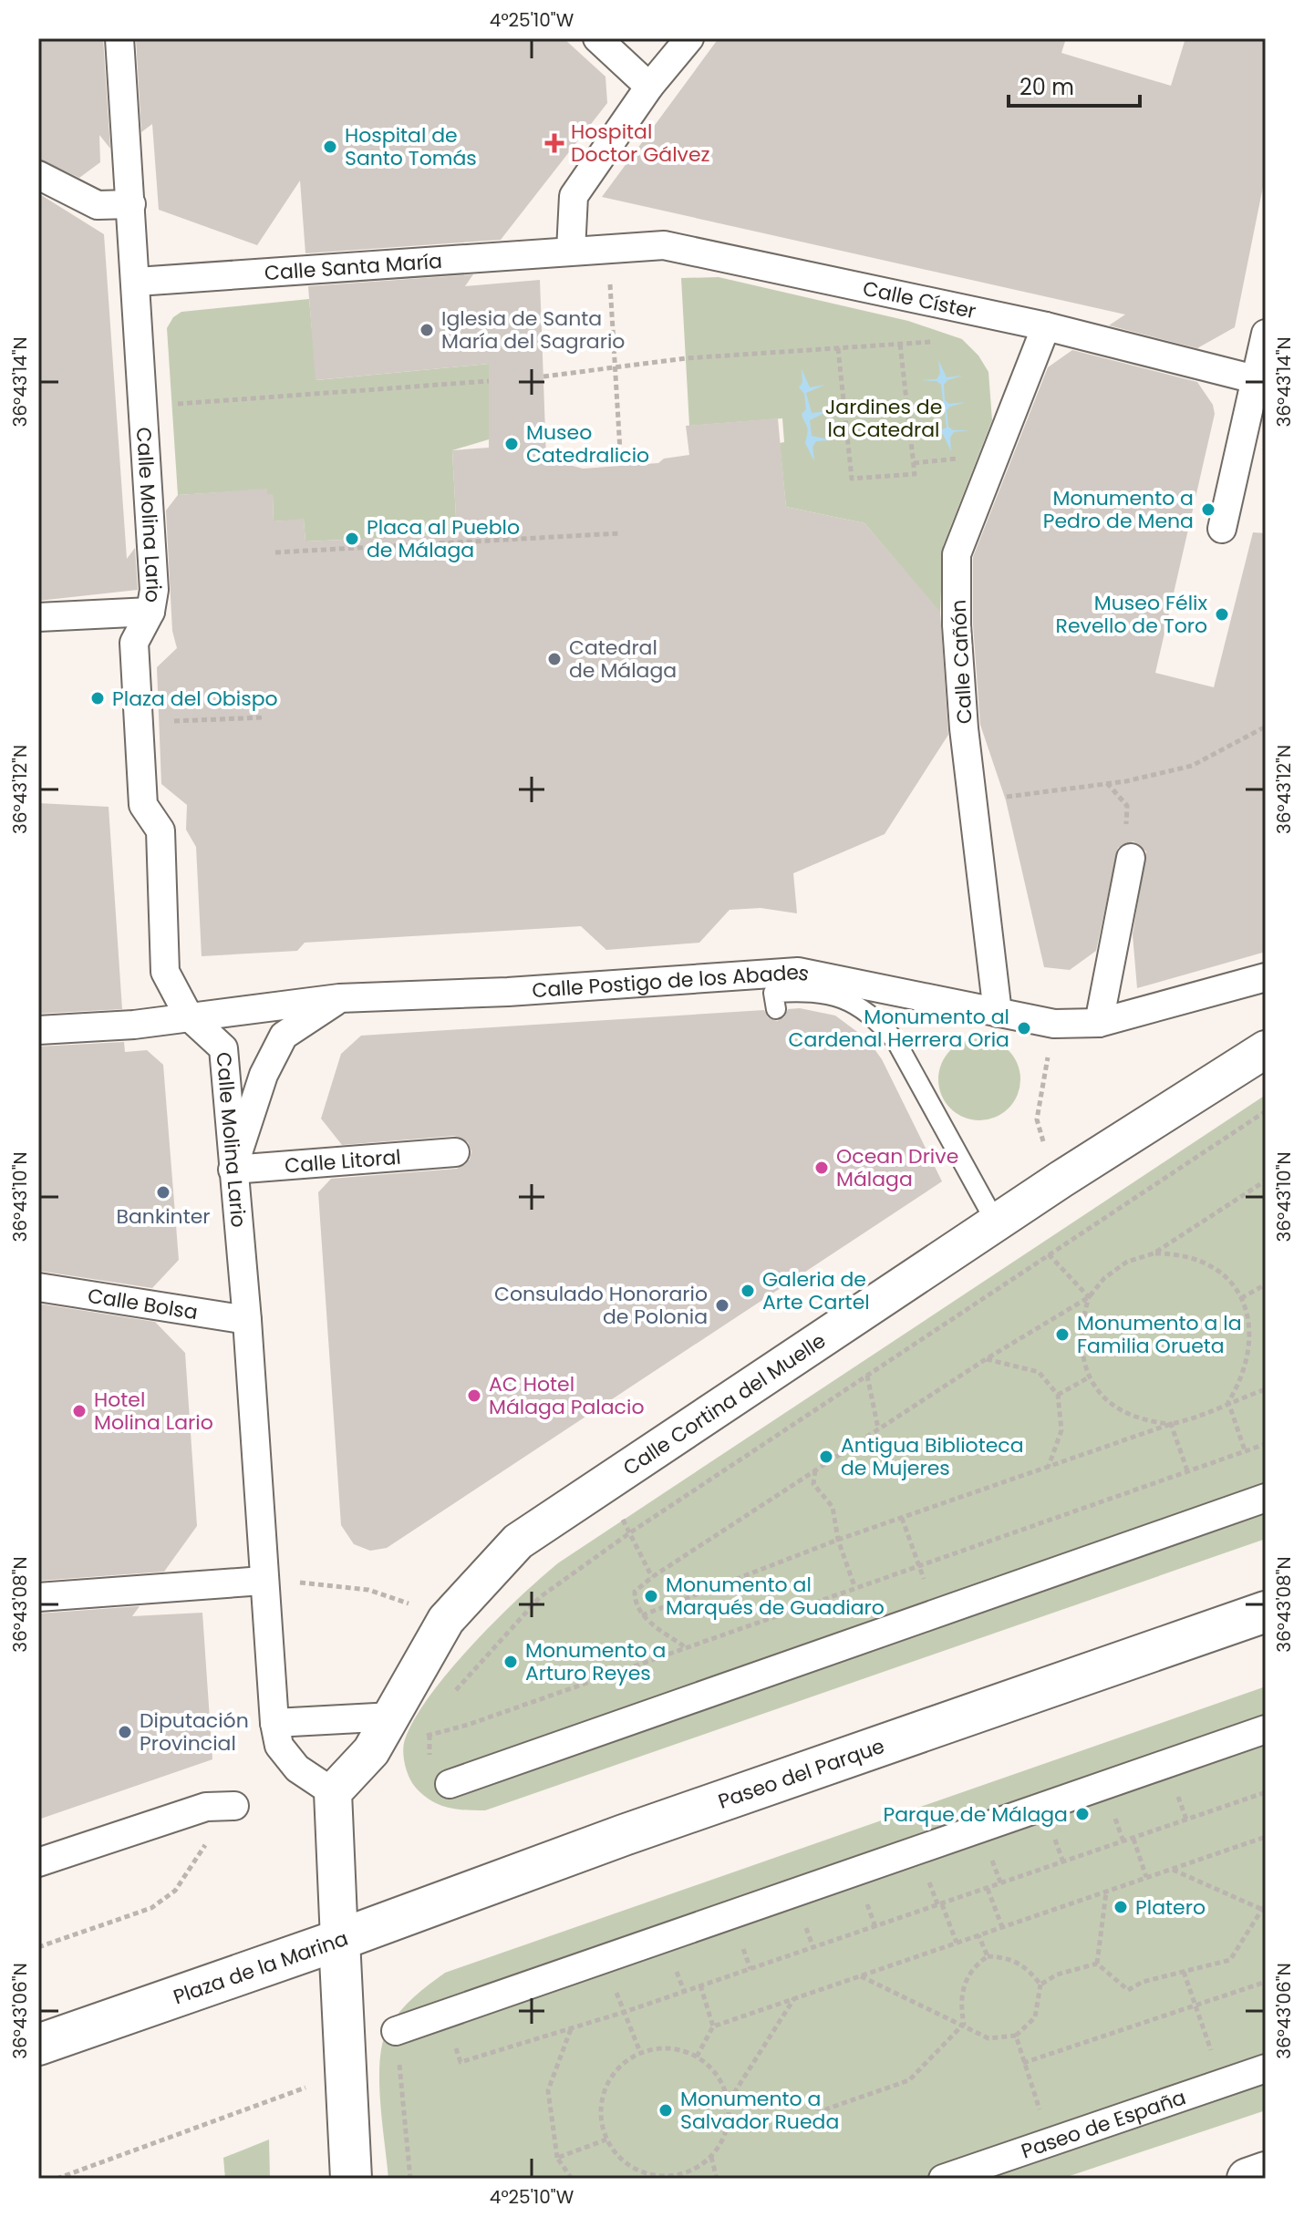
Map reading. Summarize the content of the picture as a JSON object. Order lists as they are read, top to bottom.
{
  "streets": {
    "street": [
      "Calle Santa María",
      "Calle Císter",
      "Calle Molina Lario",
      "Calle Cañón",
      "Calle Postigo de los Abades",
      "Calle Litoral",
      "Calle Bolsa",
      "Calle Cortina del Muelle",
      "Paseo del Parque",
      "Plaza de la Marina",
      "Paseo de España"
    ]
  },
  "crossings": [
    ["Calle Santa María", "Calle Císter"],
    ["Calle Santa María", "Calle Molina Lario"],
    ["Calle Císter", "Calle Cañón"],
    ["Calle Molina Lario", "Calle Postigo de los Abades"],
    ["Calle Molina Lario", "Calle Litoral"],
    ["Calle Molina Lario", "Calle Bolsa"],
    ["Calle Molina Lario", "Calle Cortina del Muelle"],
    ["Calle Cañón", "Calle Postigo de los Abades"],
    ["Paseo del Parque", "Plaza de la Marina"]
  ],
  "parks": ["Jardines de la Catedral"],
  "places": {
    "health": ["Hospital Doctor Gálvez"],
    "other": [
      "Hospital de Santo Tomás",
      "Iglesia de Santa María del Sagrario",
      "Museo Catedralicio",
      "Monumento a Pedro de Mena",
      "Placa al Pueblo de Málaga",
      "Museo Félix Revello de Toro",
      "Catedral de Málaga",
      "Plaza del Obispo",
      "Monumento al Cardenal Herrera Oria",
      "Ocean Drive Málaga",
      "Bankinter",
      "Galeria de Arte Cartel",
      "Consulado Honorario de Polonia",
      "Monumento a la Familia Orueta",
      "AC Hotel Málaga Palacio",
      "Hotel Molina Lario",
      "Antigua Biblioteca de Mujeres",
      "Monumento al Marqués de Guadiaro",
      "Monumento a Arturo Reyes",
      "Diputación Provincial",
      "Parque de Málaga",
      "Platero",
      "Monumento a Salvador Rueda"
    ]
  },
  "scale_bar": "20 m",
  "coordinates": [
    "4°25'10\"W",
    "36°43'14\"N",
    "36°43'12\"N",
    "36°43'10\"N",
    "36°43'08\"N",
    "36°43'06\"N"
  ]
}
